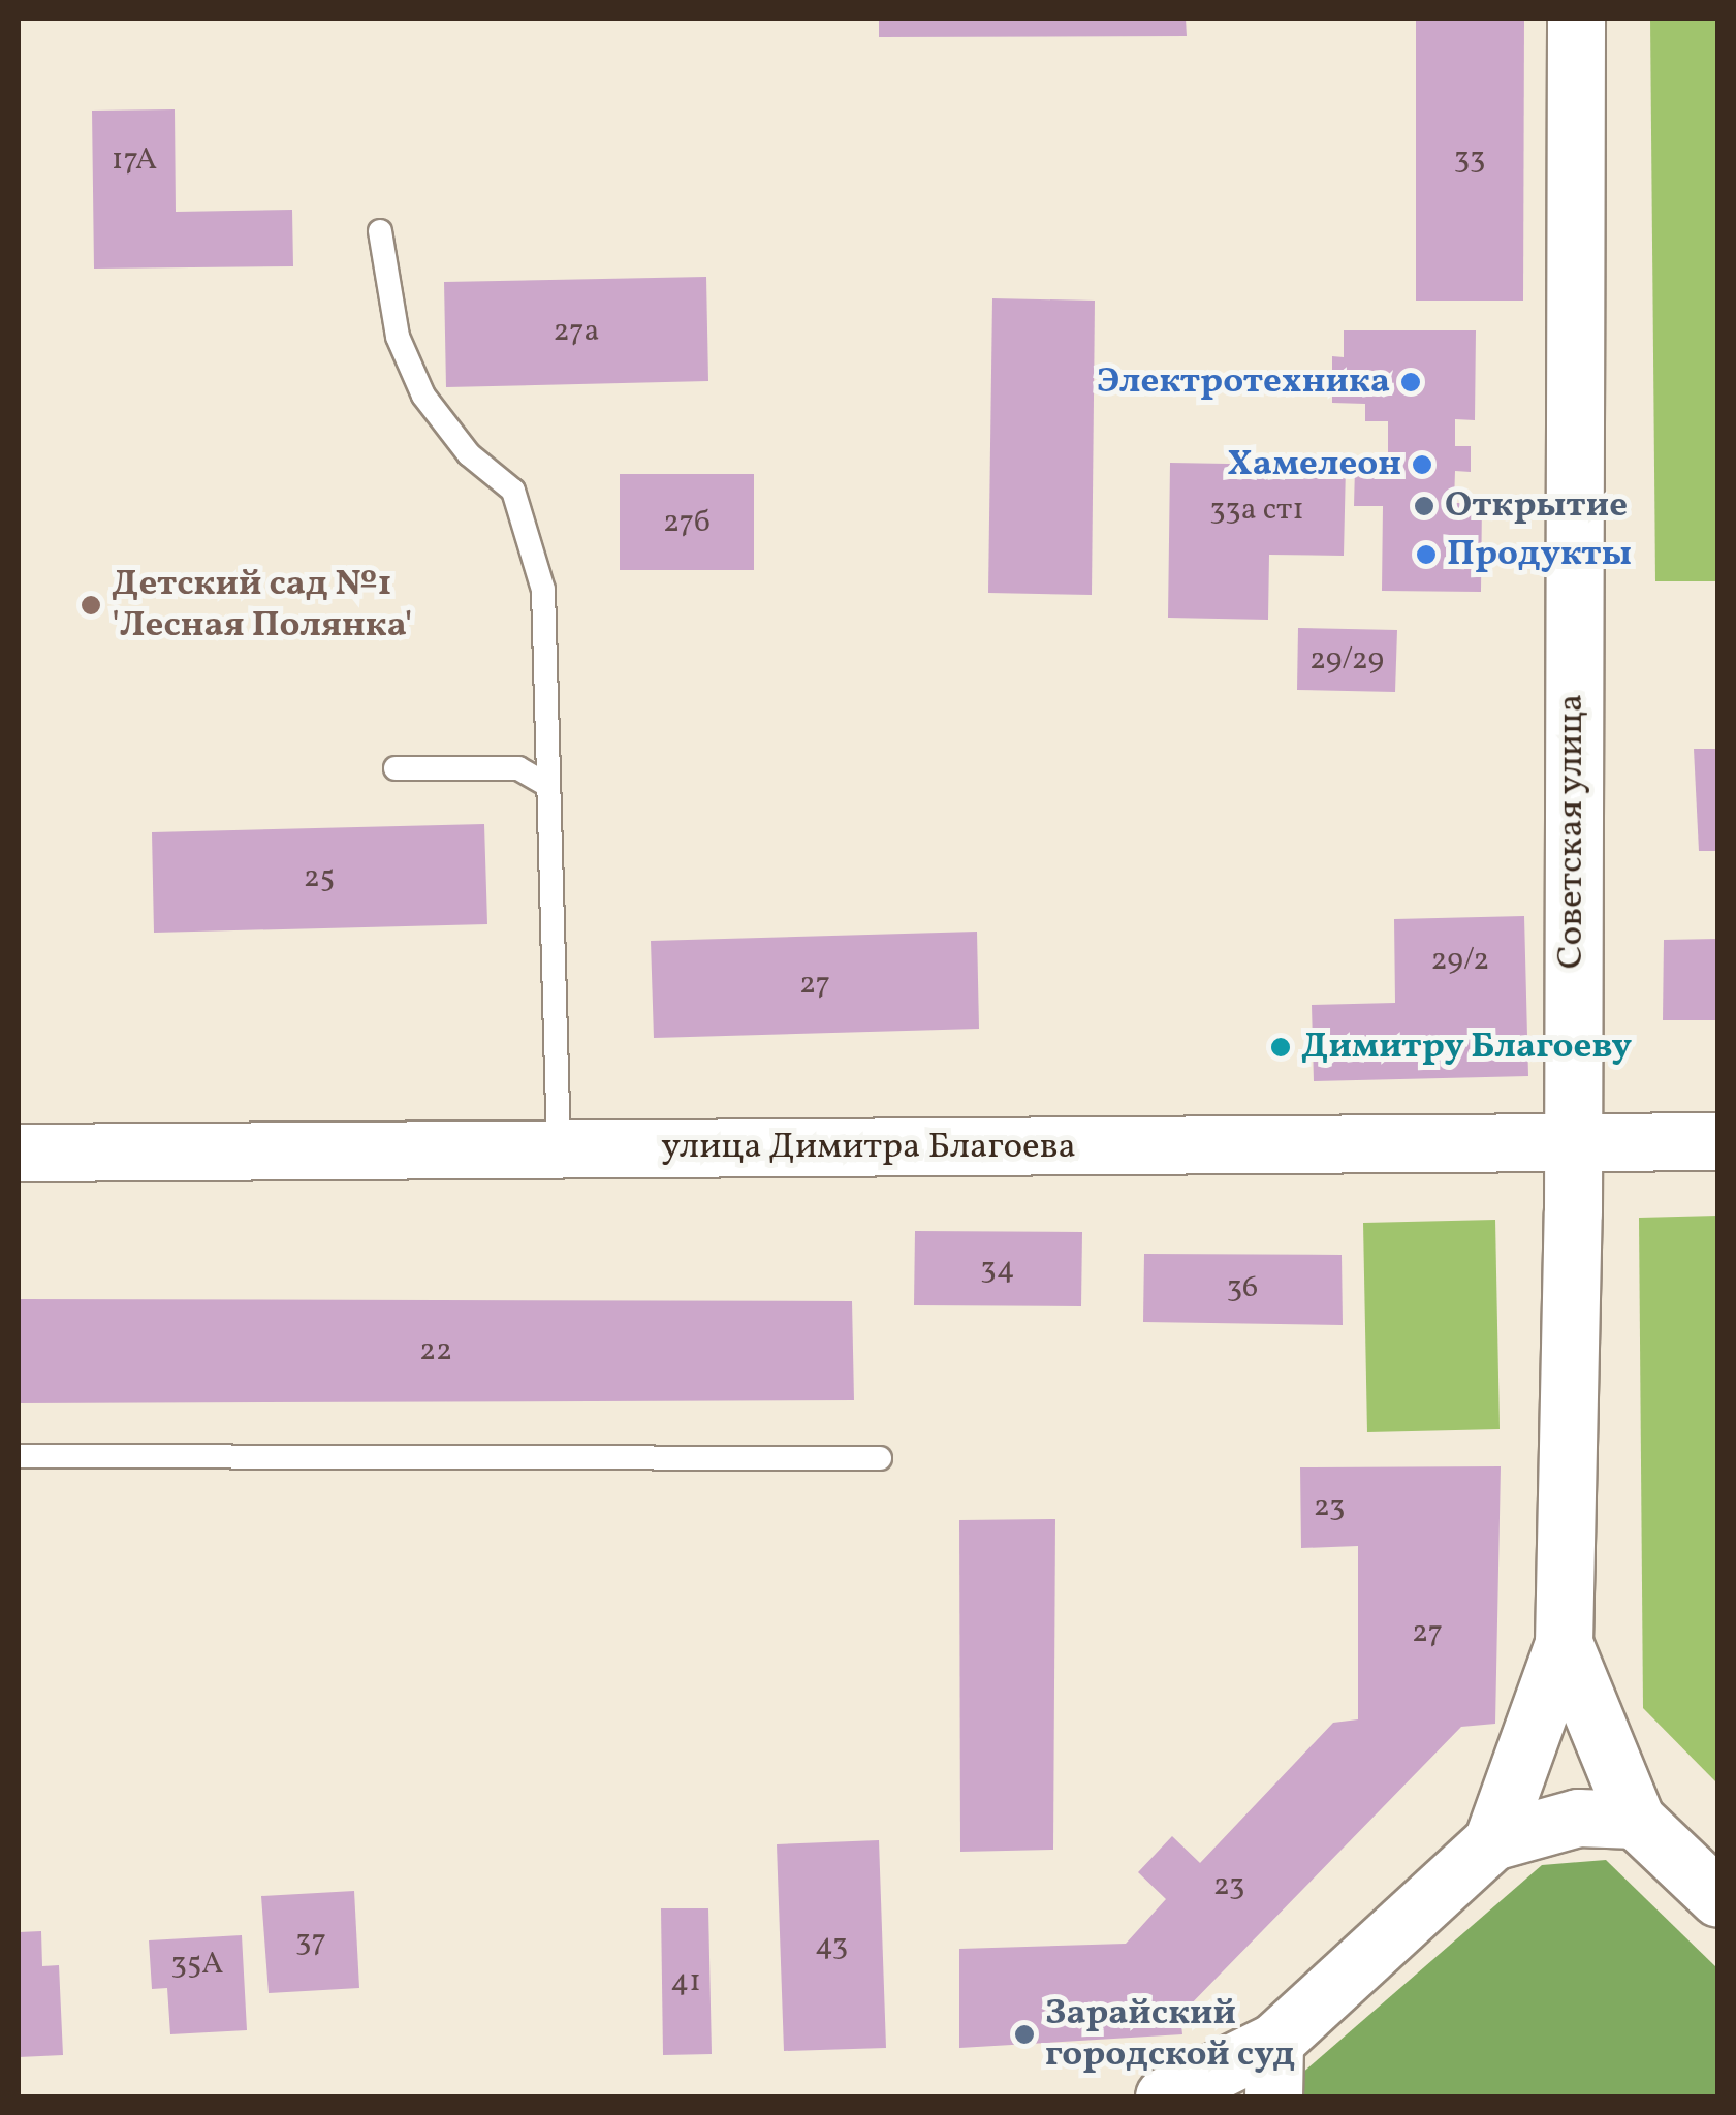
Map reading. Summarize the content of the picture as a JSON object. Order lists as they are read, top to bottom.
{
  "streets": {
    "street": ["Советская улица", "улица Димитра Благоева"]
  },
  "crossings": [
    ["Советская улица", "улица Димитра Благоева"]
  ],
  "places": [
    "Электротехника",
    "Хамелеон",
    "Открытие",
    "Продукты",
    "Детский сад №1 'Лесная Полянка'",
    "Димитру Благоеву",
    "Зарайский городской суд"
  ],
  "house_numbers": [
    "33",
    "17А",
    "27a",
    "33а ст1",
    "27б",
    "29/29",
    "25",
    "29/2",
    "27",
    "34",
    "36",
    "22",
    "23",
    "27",
    "23",
    "37",
    "43",
    "35А",
    "41"
  ]
}
